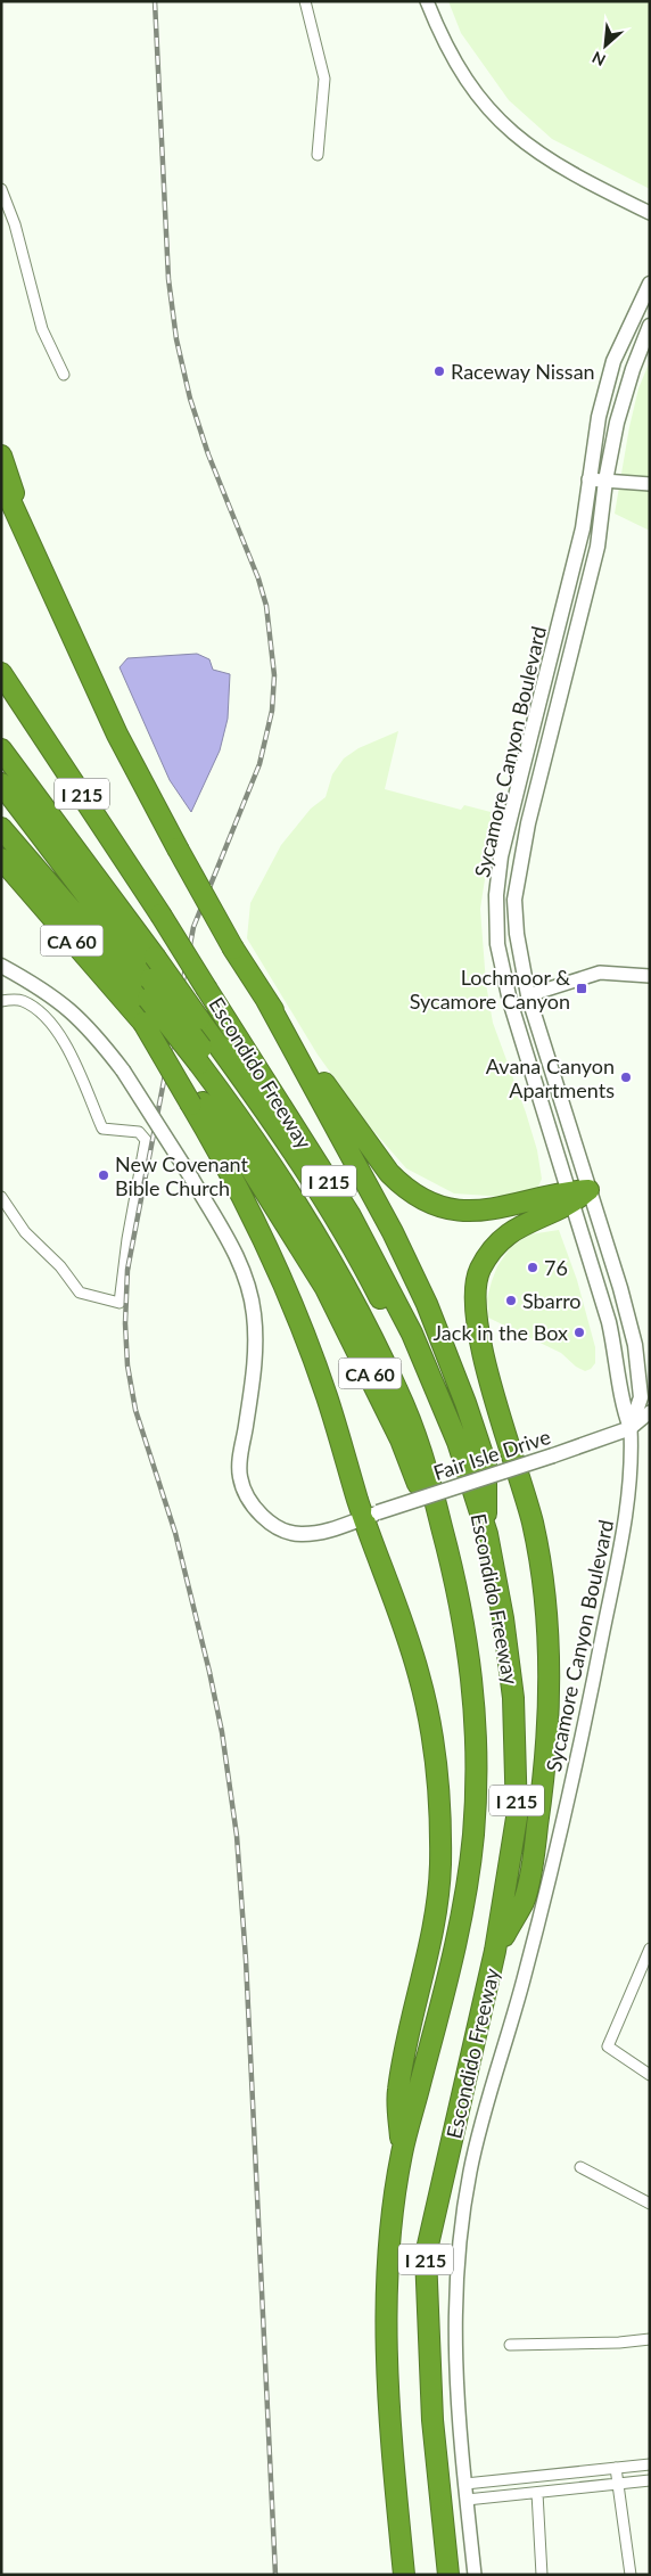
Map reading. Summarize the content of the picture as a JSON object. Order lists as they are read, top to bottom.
{
  "streets": {
    "highway": ["I 215", "CA 60", "Escondido Freeway"],
    "main road": ["Sycamore Canyon Boulevard", "Fair Isle Drive"]
  },
  "crossings": [
    ["Sycamore Canyon Boulevard", "Fair Isle Drive"],
    ["CA 60", "Escondido Freeway"]
  ],
  "places": {
    "other": [
      "Raceway Nissan",
      "Avana Canyon Apartments",
      "New Covenant Bible Church",
      "76",
      "Sbarro",
      "Jack in the Box"
    ],
    "transit": ["Lochmoor & Sycamore Canyon"]
  },
  "north": "bottom left"
}
